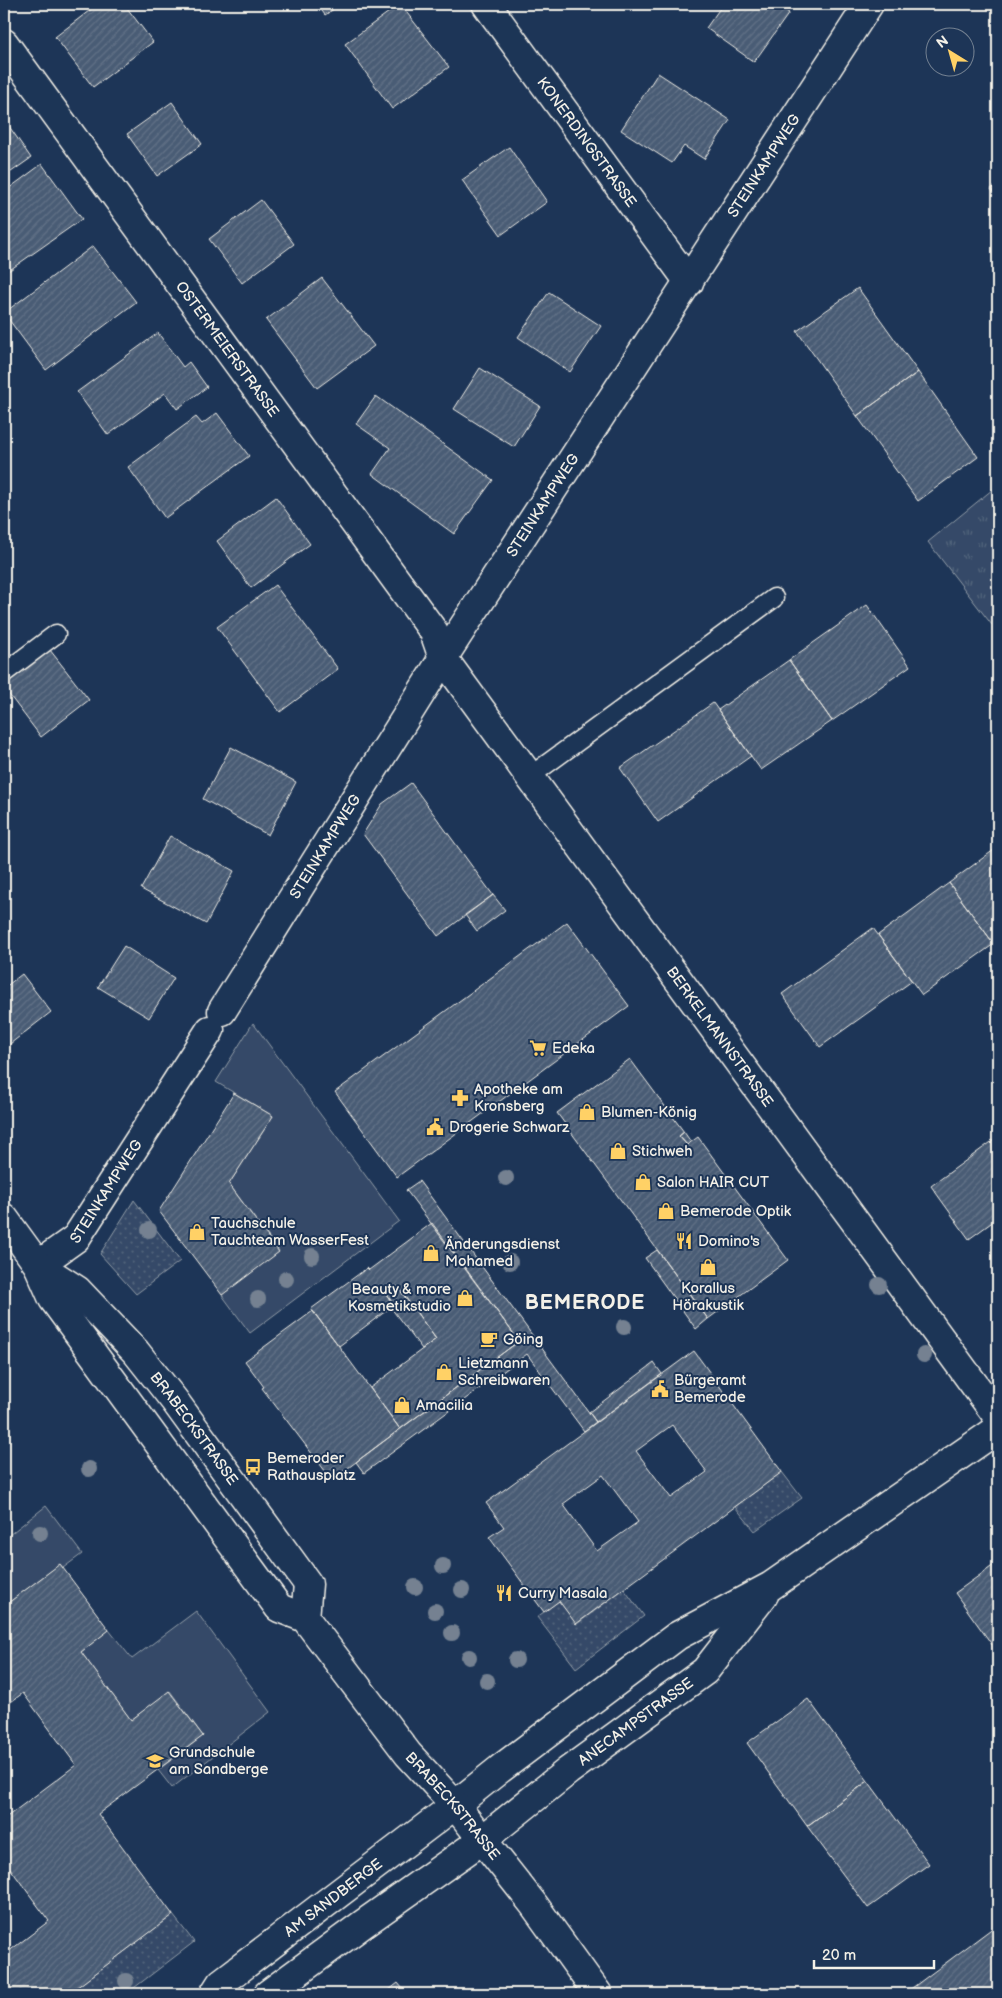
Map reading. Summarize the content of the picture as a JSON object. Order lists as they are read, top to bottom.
{
  "streets": {
    "street": [
      "KONERDINGSTRASSE",
      "STEINKAMPWEG",
      "OSTERMEIERSTRASSE",
      "BERKELMANNSTRASSE",
      "BRABECKSTRASSE",
      "ANECAMPSTRASSE",
      "AM SANDBERGE"
    ]
  },
  "crossings": [
    ["KONERDINGSTRASSE", "STEINKAMPWEG"],
    ["STEINKAMPWEG", "OSTERMEIERSTRASSE"],
    ["STEINKAMPWEG", "BERKELMANNSTRASSE"],
    ["STEINKAMPWEG", "BRABECKSTRASSE"],
    ["OSTERMEIERSTRASSE", "BERKELMANNSTRASSE"],
    ["BRABECKSTRASSE", "ANECAMPSTRASSE"],
    ["BRABECKSTRASSE", "AM SANDBERGE"],
    ["ANECAMPSTRASSE", "AM SANDBERGE"]
  ],
  "districts": ["BEMERODE"],
  "places": {
    "supermarket": ["Edeka"],
    "pharmacy": ["Apotheke am Kronsberg"],
    "shop": [
      "Blumen-König",
      "Stichweh",
      "Salon HAIR CUT",
      "Bemerode Optik",
      "Tauchschule Tauchteam WasserFest",
      "Änderungsdienst Mohamed",
      "Korallus Hörakustik",
      "Beauty & more Kosmetikstudio",
      "Lietzmann Schreibwaren",
      "Amacilia"
    ],
    "public building": ["Drogerie Schwarz", "Bürgeramt Bemerode"],
    "restaurant": ["Domino's", "Curry Masala"],
    "cafe": ["Göing"],
    "bus stop": ["Bemeroder Rathausplatz"],
    "school or university": ["Grundschule am Sandberge"]
  },
  "scale_bar": "20 m",
  "north": "top left"
}
